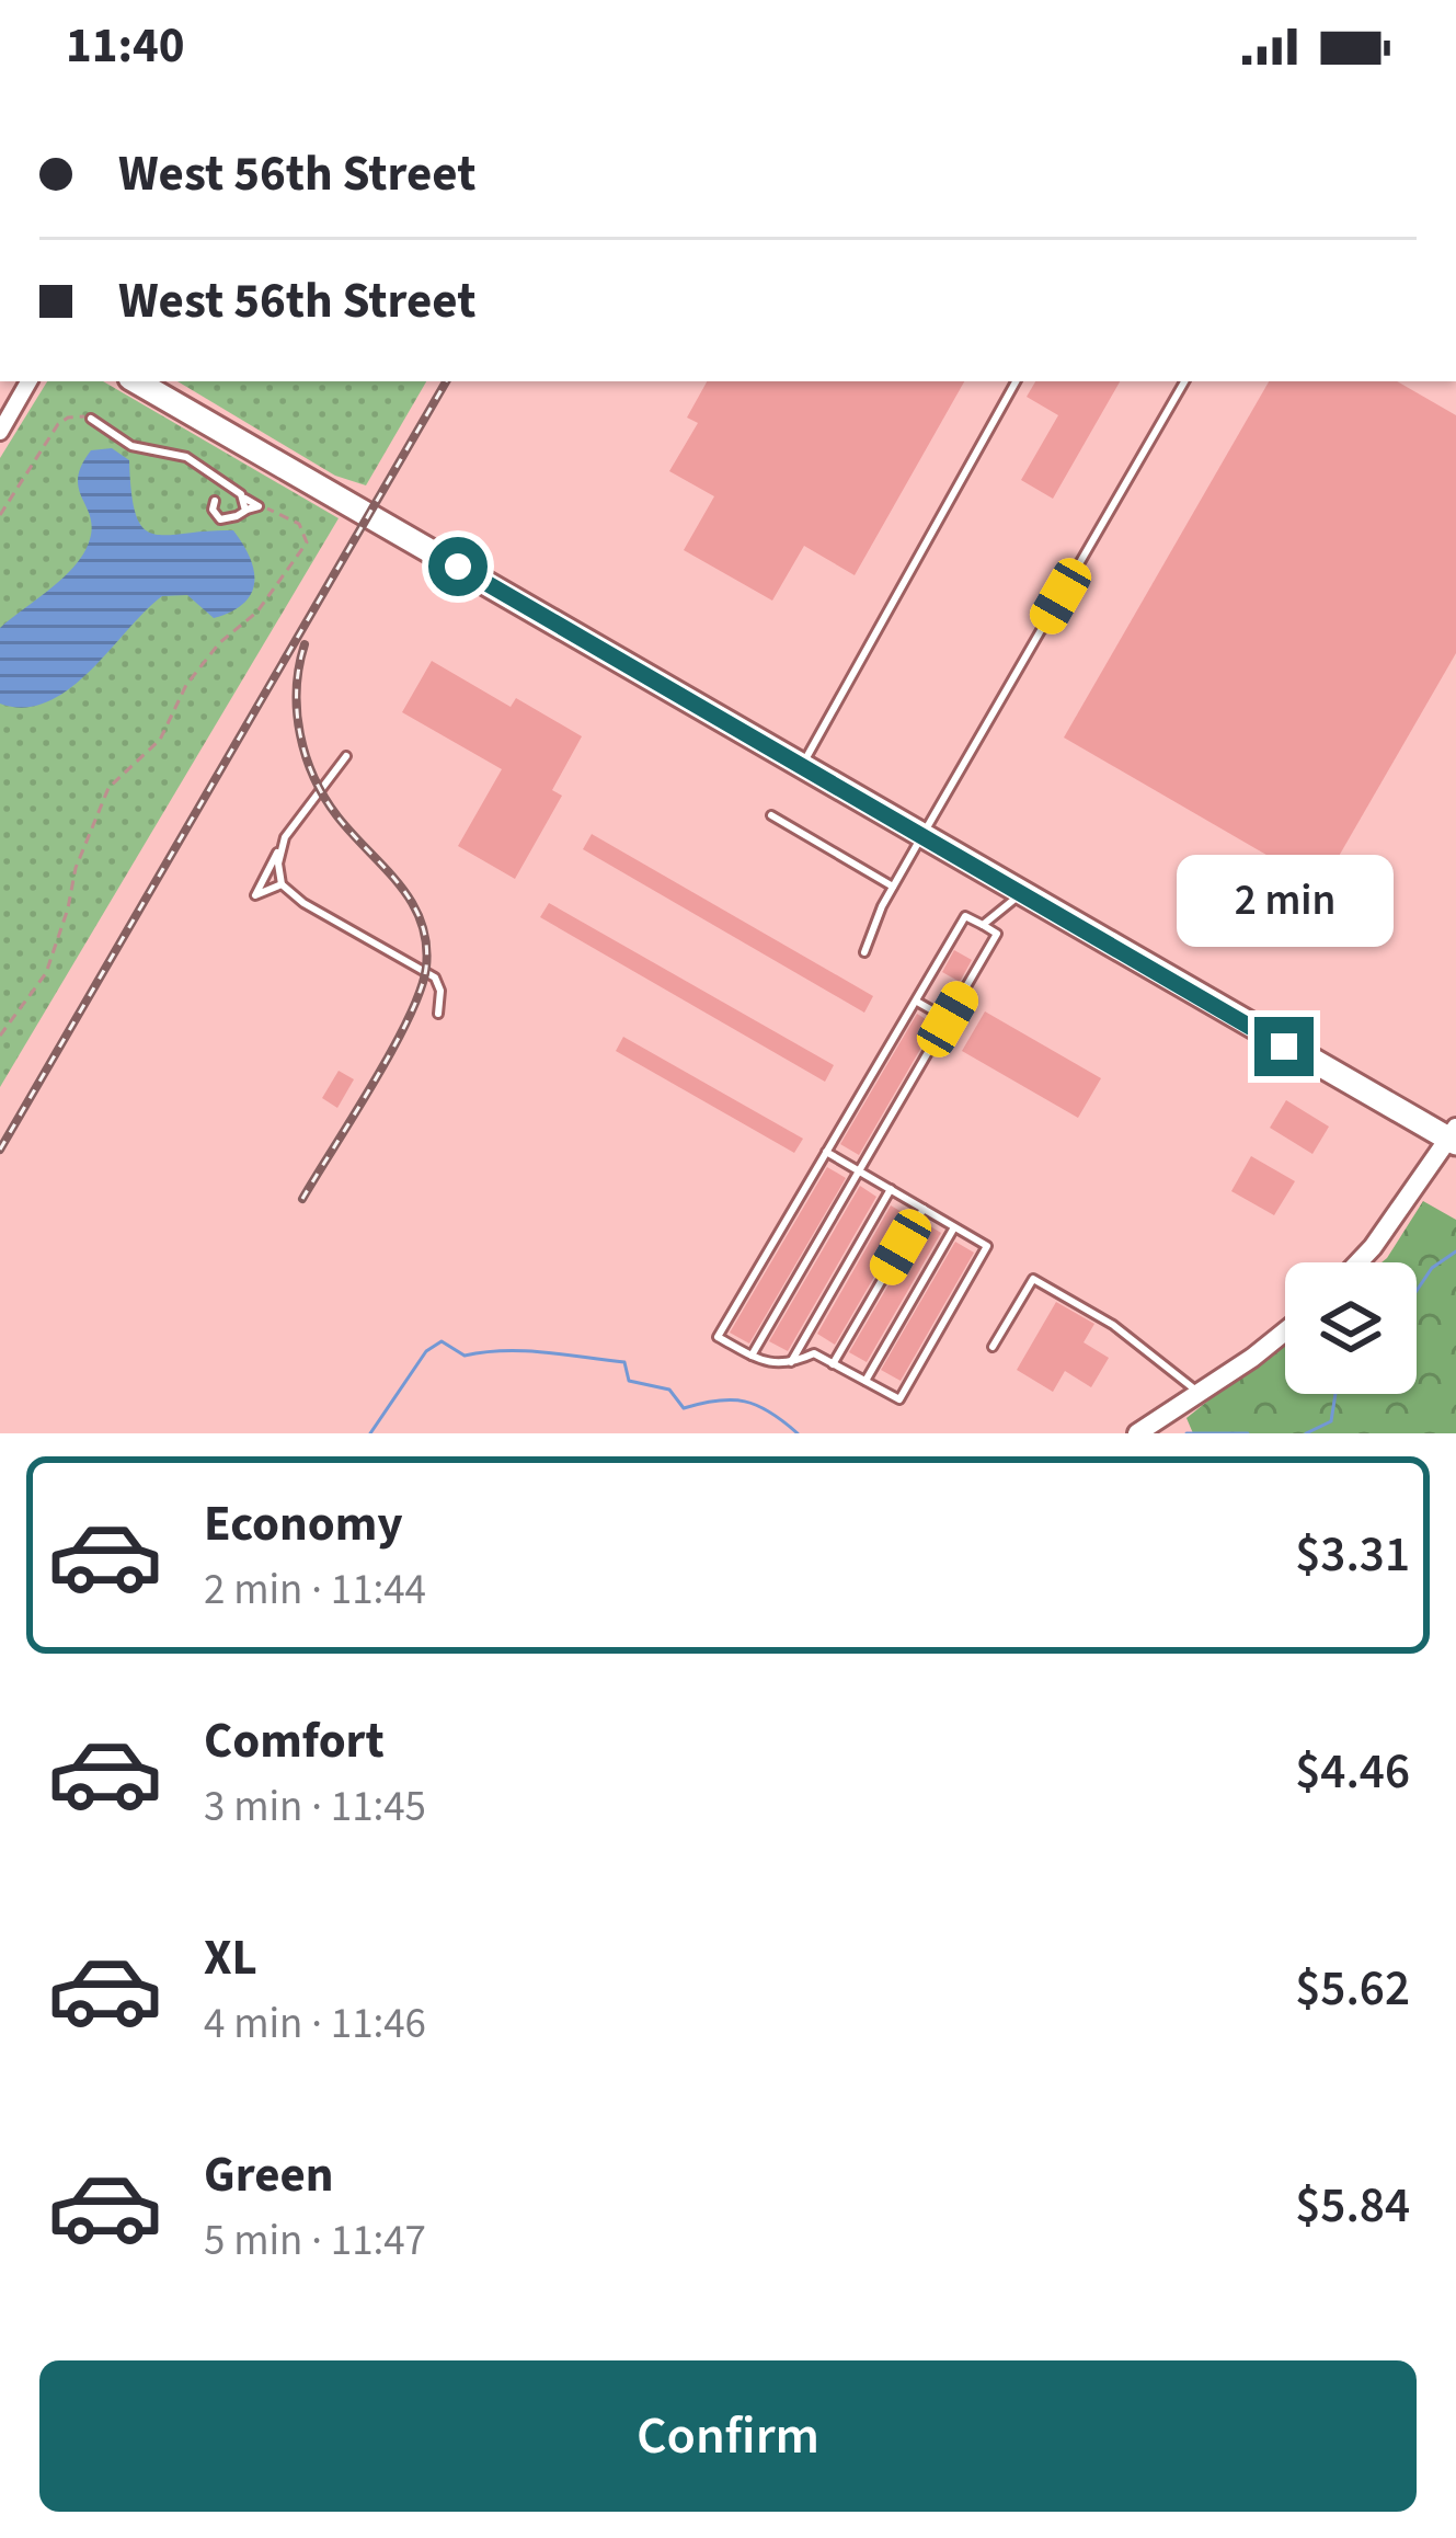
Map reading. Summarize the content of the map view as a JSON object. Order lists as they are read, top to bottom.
{
  "page": {
    "status": "11:40",
    "banner": ["West 56th Street", "West 56th Street"],
    "bubble": "2 min",
    "list": [
      {
        "name": "Economy",
        "note": "2 min · 11:44",
        "value": "$3.31"
      },
      {
        "name": "Comfort",
        "note": "3 min · 11:45",
        "value": "$4.46"
      },
      {
        "name": "XL",
        "note": "4 min · 11:46",
        "value": "$5.62"
      },
      {
        "name": "Green",
        "note": "5 min · 11:47",
        "value": "$5.84"
      }
    ],
    "buttons": "Confirm"
  }
}
